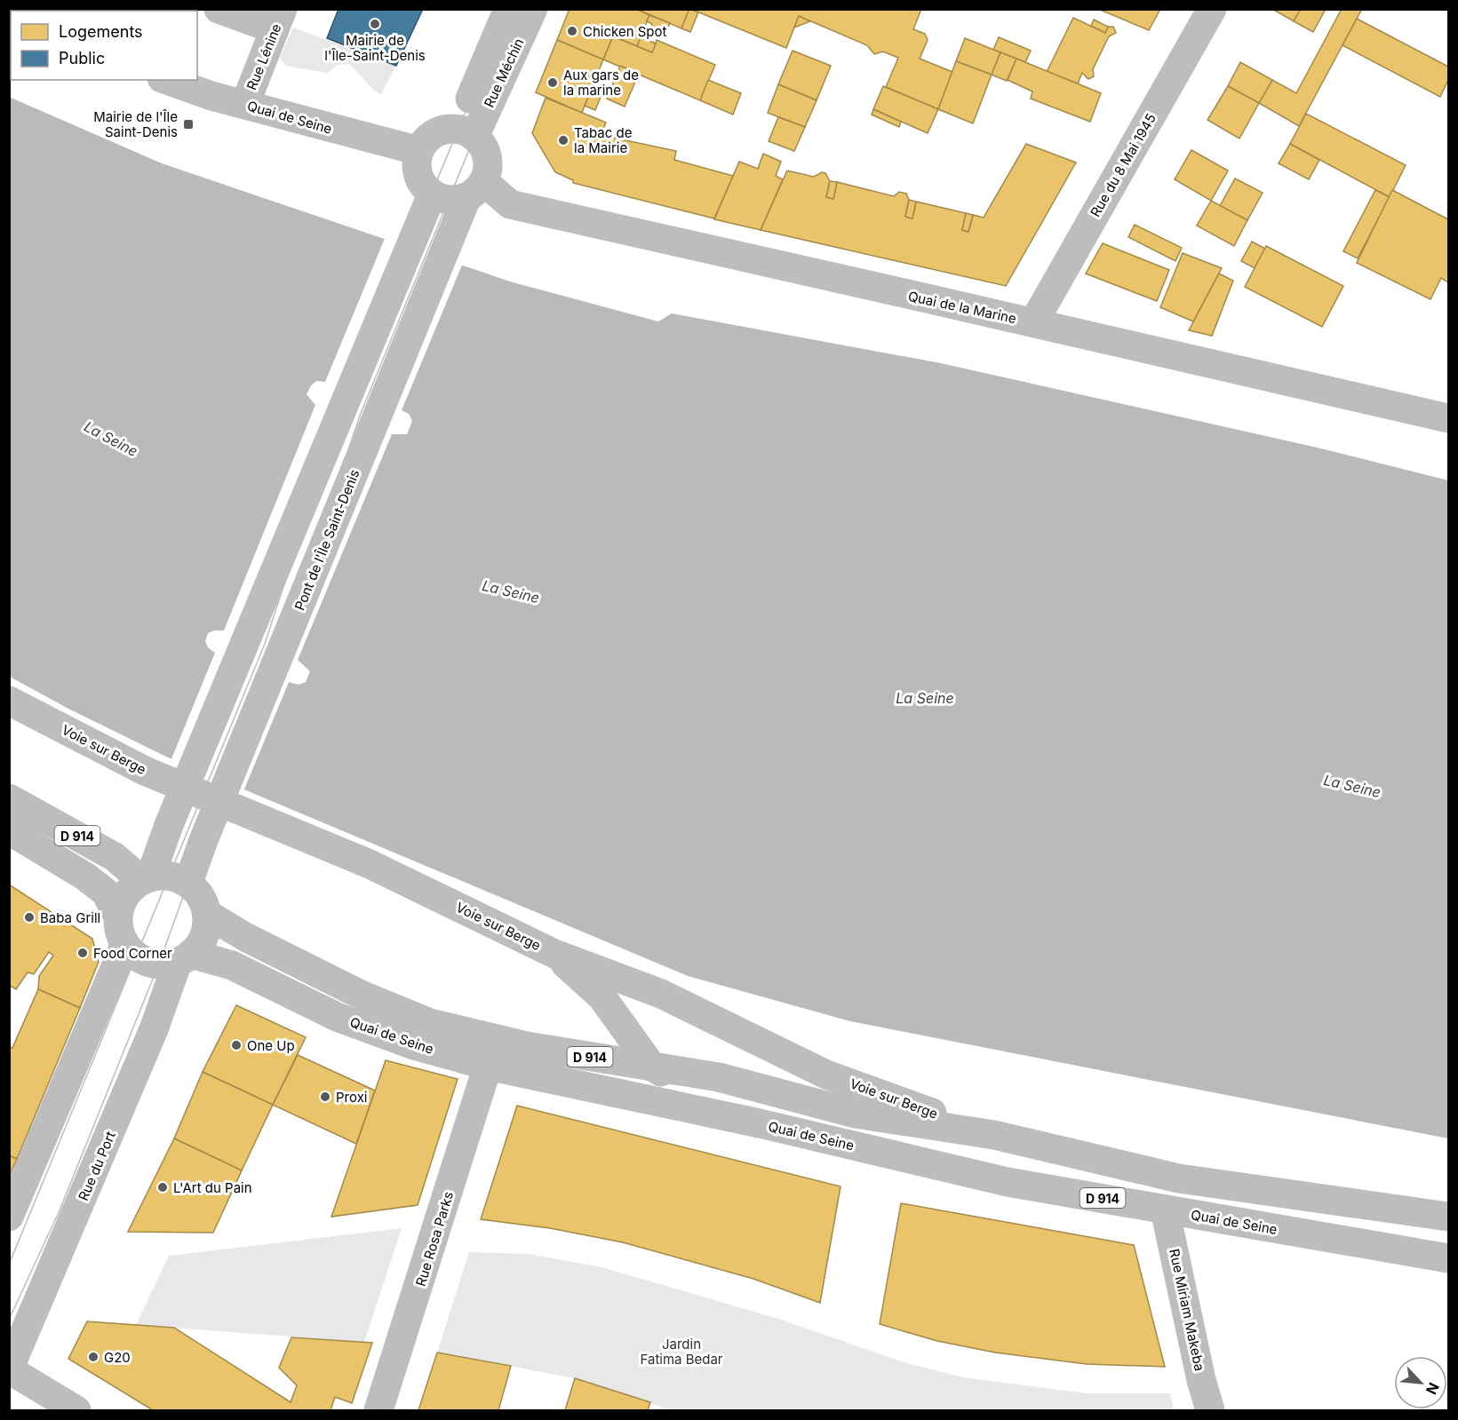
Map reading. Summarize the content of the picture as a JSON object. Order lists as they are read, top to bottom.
{
  "streets": {
    "main road": [
      "Rue Lénine",
      "Rue Méchin",
      "Quai de Seine",
      "Rue du 8 Mai 1945",
      "Quai de la Marine",
      "Pont de l'Île Saint-Denis",
      "Voie sur Berge",
      "D 914",
      "Rue du Port",
      "Rue Rosa Parks",
      "Rue Miriam Makeba"
    ]
  },
  "crossings": [
    ["Rue Lénine", "Quai de Seine"],
    ["Rue Méchin", "Quai de Seine"],
    ["Rue Méchin", "Quai de la Marine"],
    ["Rue Méchin", "Pont de l'Île Saint-Denis"],
    ["Quai de Seine", "Quai de la Marine"],
    ["Quai de Seine", "Pont de l'Île Saint-Denis"],
    ["Quai de Seine", "Voie sur Berge"],
    ["Quai de Seine", "D 914"],
    ["Quai de Seine", "Rue du Port"],
    ["Quai de Seine", "Rue Rosa Parks"],
    ["Quai de Seine", "Rue Miriam Makeba"],
    ["Rue du 8 Mai 1945", "Quai de la Marine"],
    ["Quai de la Marine", "Pont de l'Île Saint-Denis"],
    ["Pont de l'Île Saint-Denis", "D 914"],
    ["Pont de l'Île Saint-Denis", "Rue du Port"],
    ["D 914", "Rue du Port"]
  ],
  "water": ["La Seine"],
  "parks": ["Jardin Fatima Bedar"],
  "places": {
    "other": [
      "Mairie de l'Île-Saint-Denis",
      "Chicken Spot",
      "Aux gars de la marine",
      "Tabac de la Mairie",
      "Baba Grill",
      "Food Corner",
      "One Up",
      "Proxi",
      "L'Art du Pain",
      "G20"
    ],
    "transit": ["Mairie de l'Île Saint-Denis"]
  },
  "legend": ["Logements", "Public"],
  "north": "bottom right"
}
